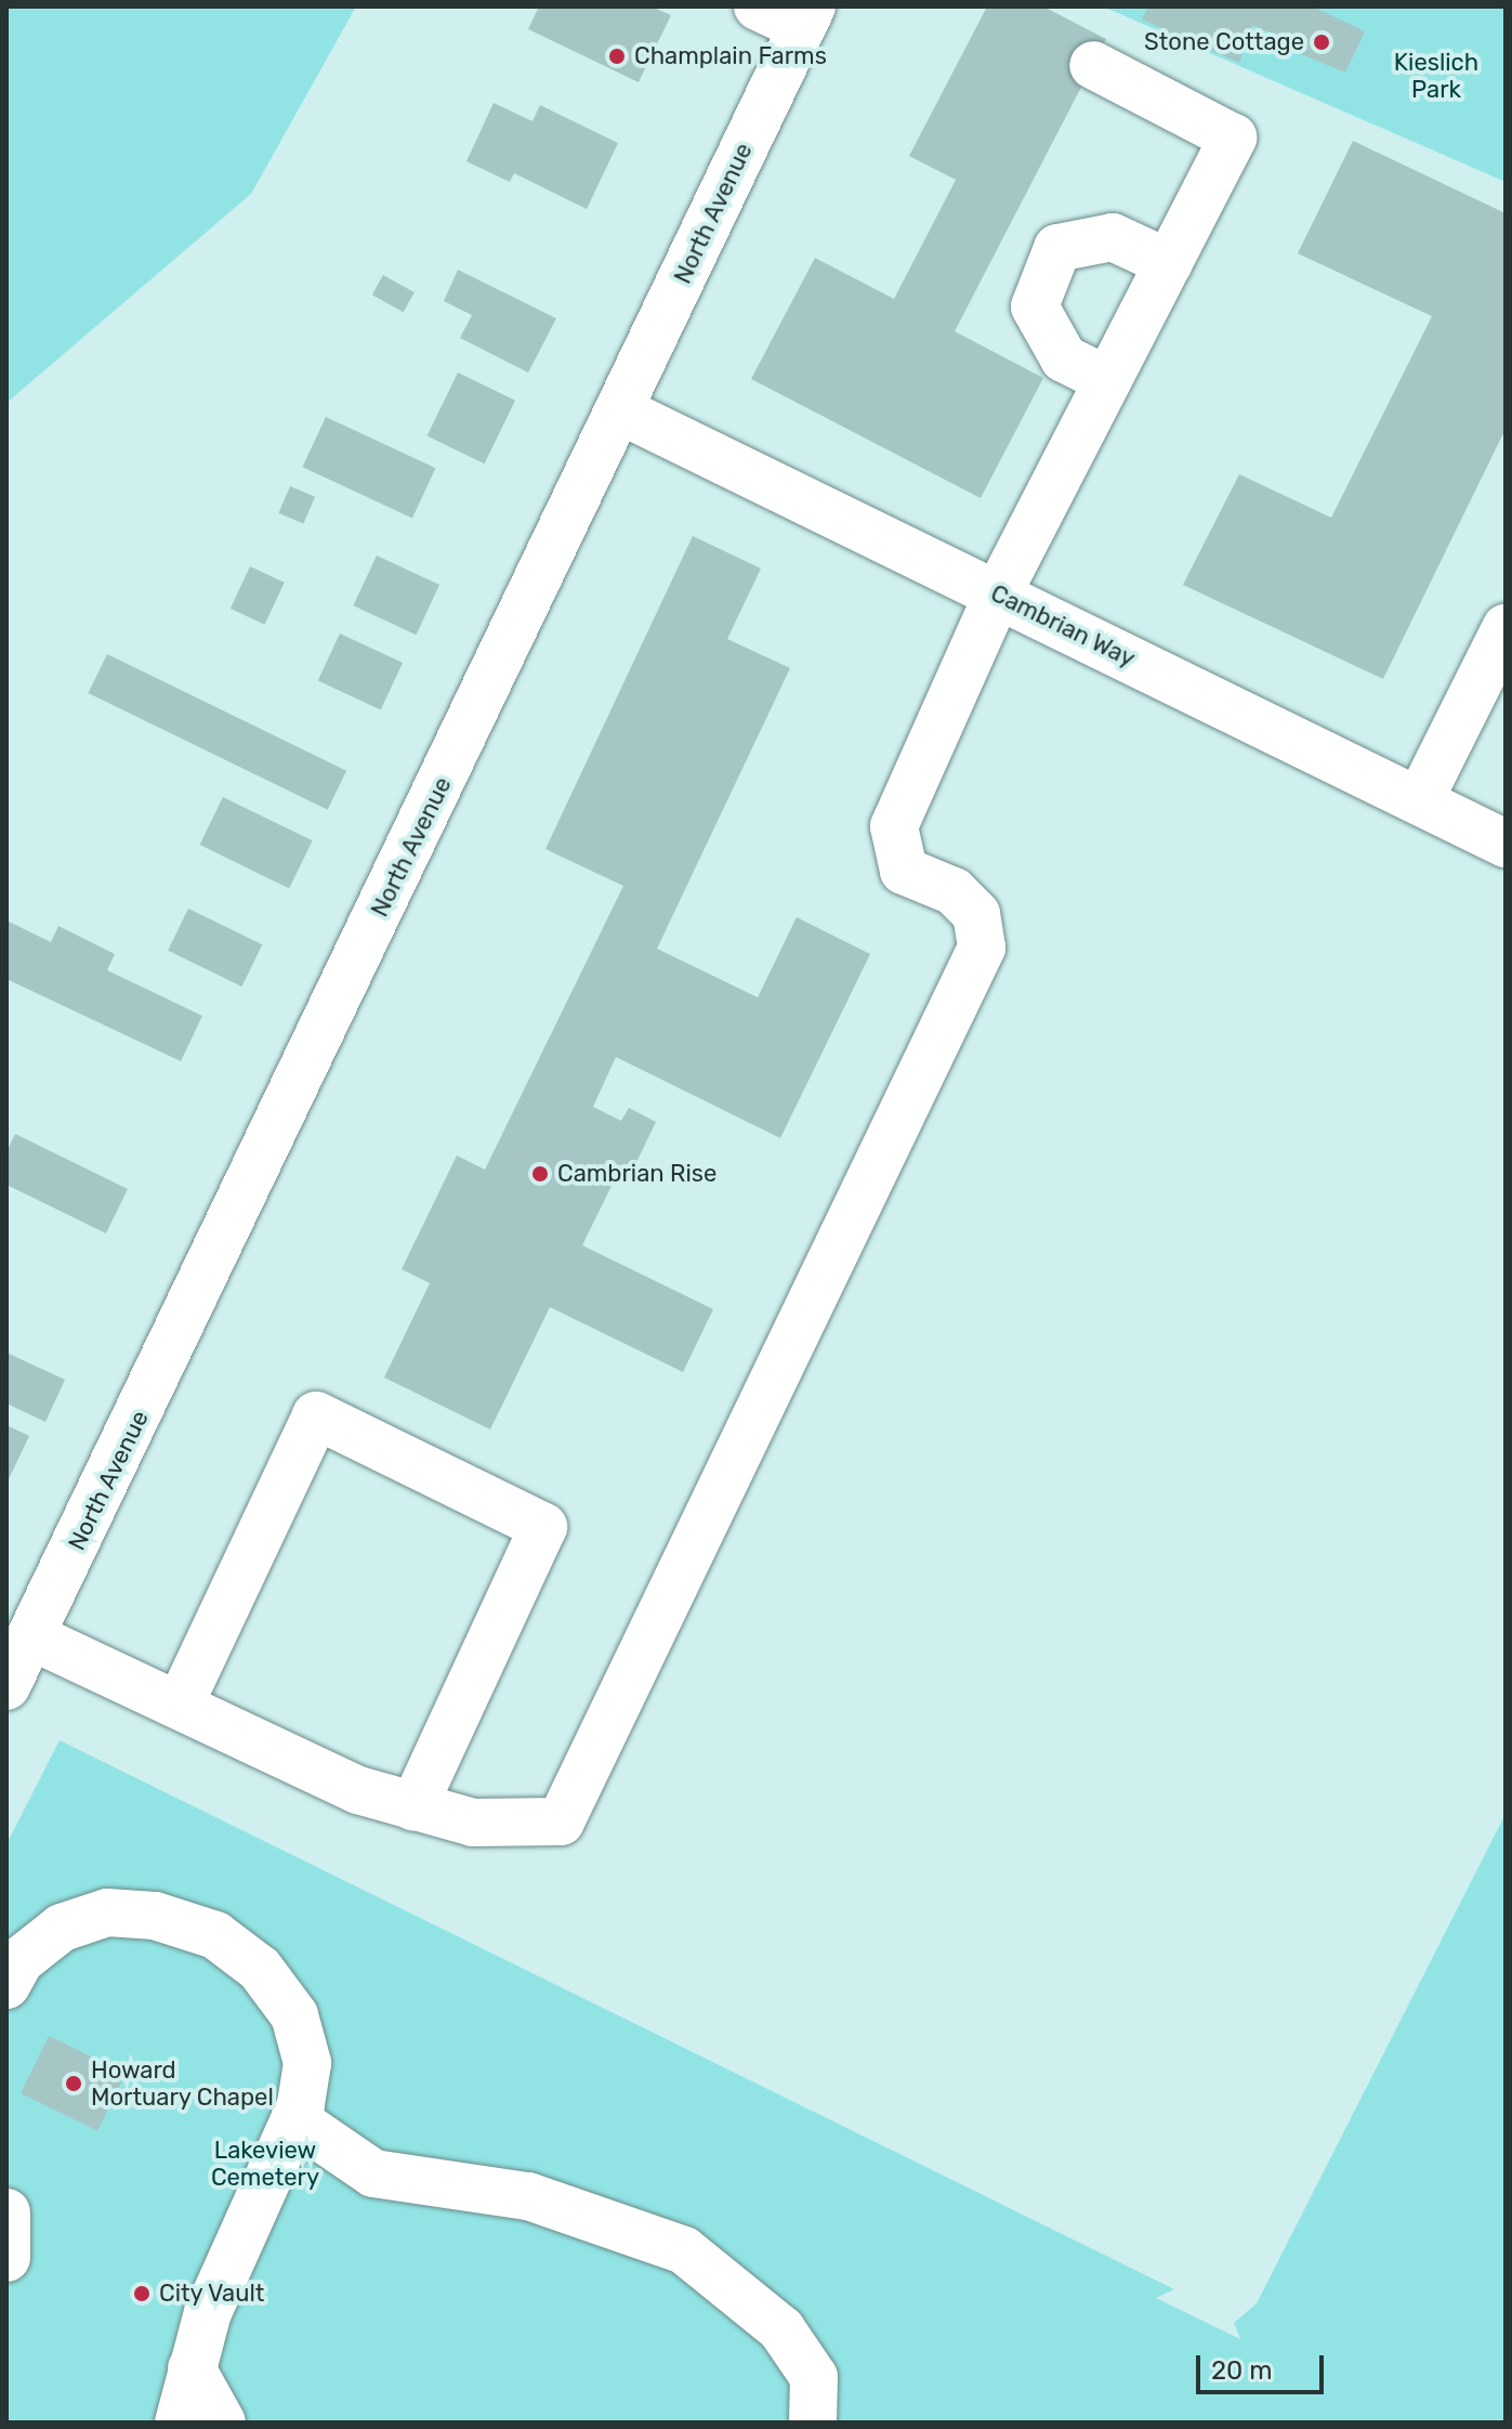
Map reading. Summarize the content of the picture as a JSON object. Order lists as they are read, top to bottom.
{
  "streets": {
    "main road": ["North Avenue", "Cambrian Way"]
  },
  "crossings": [
    ["North Avenue", "Cambrian Way"]
  ],
  "parks": ["Kieslich Park", "Lakeview Cemetery"],
  "places": [
    "Stone Cottage",
    "Champlain Farms",
    "Cambrian Rise",
    "Howard Mortuary Chapel",
    "City Vault"
  ],
  "scale_bar": "20 m"
}
